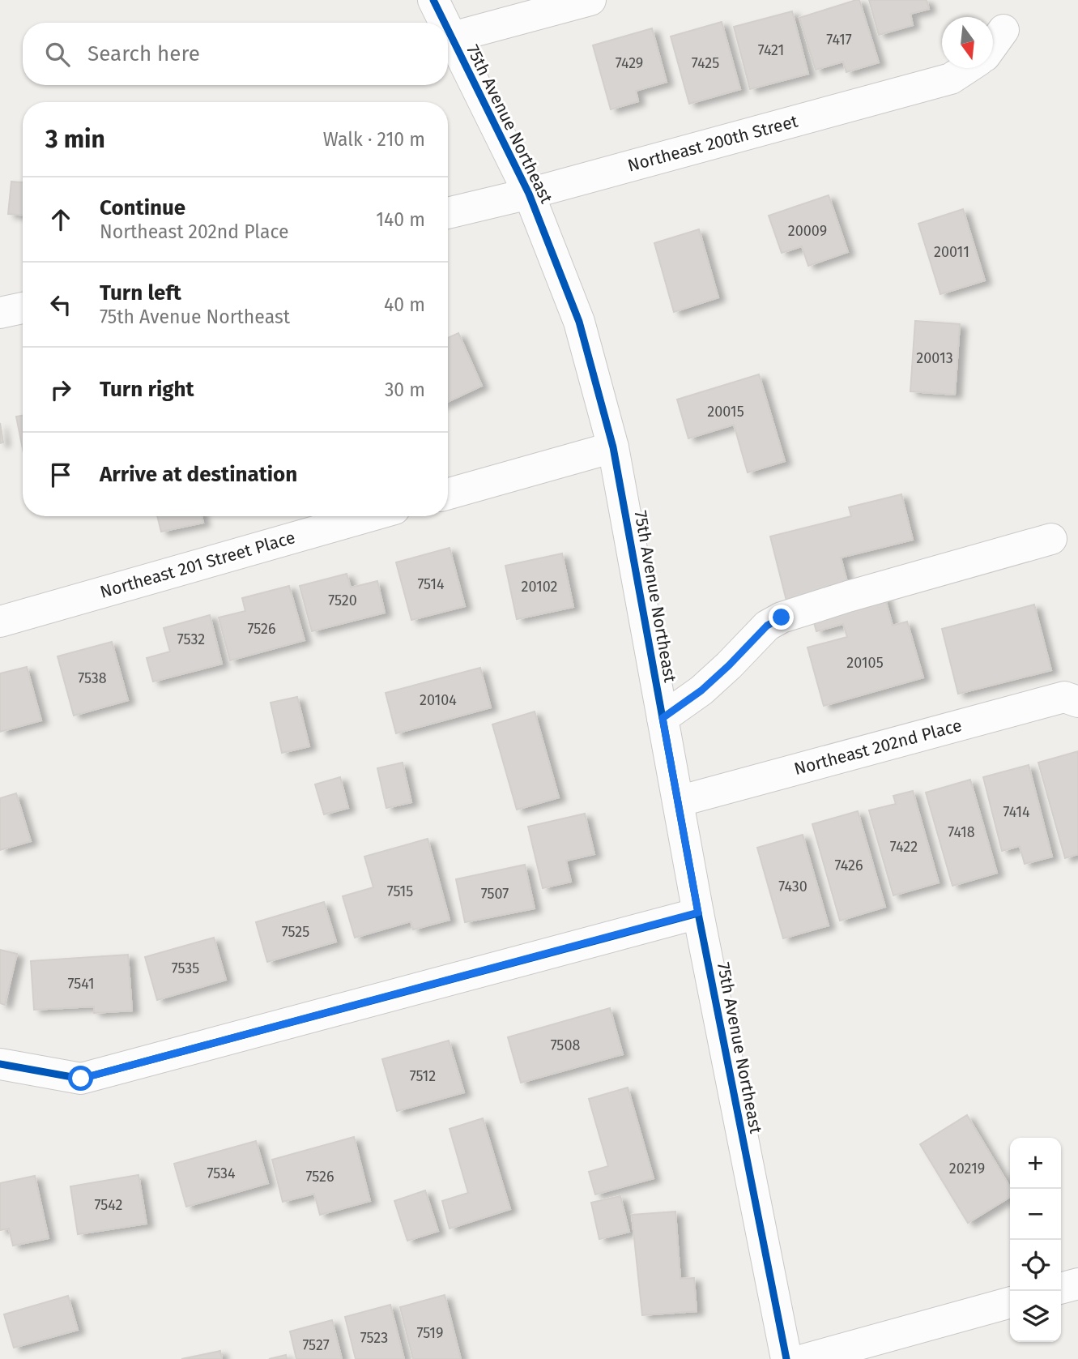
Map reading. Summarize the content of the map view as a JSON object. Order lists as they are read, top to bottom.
{
  "streets": {
    "street": [
      "75th Avenue Northeast",
      "Northeast 200th Street",
      "Northeast 201 Street Place",
      "Northeast 202nd Place"
    ]
  },
  "crossings": [
    ["75th Avenue Northeast", "Northeast 200th Street"],
    ["75th Avenue Northeast", "Northeast 202nd Place"]
  ],
  "house_numbers": [
    "7417",
    "7421",
    "7429",
    "7425",
    "20009",
    "20011",
    "20013",
    "20015",
    "7514",
    "20102",
    "7520",
    "7526",
    "7532",
    "20105",
    "7538",
    "20104",
    "7414",
    "7418",
    "7422",
    "7426",
    "7430",
    "7515",
    "7507",
    "7525",
    "7535",
    "7541",
    "7508",
    "7512",
    "20219",
    "7534",
    "7526",
    "7542",
    "7519",
    "7523",
    "7527"
  ],
  "north": "bottom",
  "page": {
    "search": "Search here",
    "heading": ["3 min", "Walk · 210 m"],
    "list": [
      ["Continue", "Northeast 202nd Place", "140 m"],
      ["Turn left", "75th Avenue Northeast", "40 m"],
      ["Turn right", "30 m"],
      "Arrive at destination"
    ],
    "map_buttons": ["+", "−"]
  }
}
